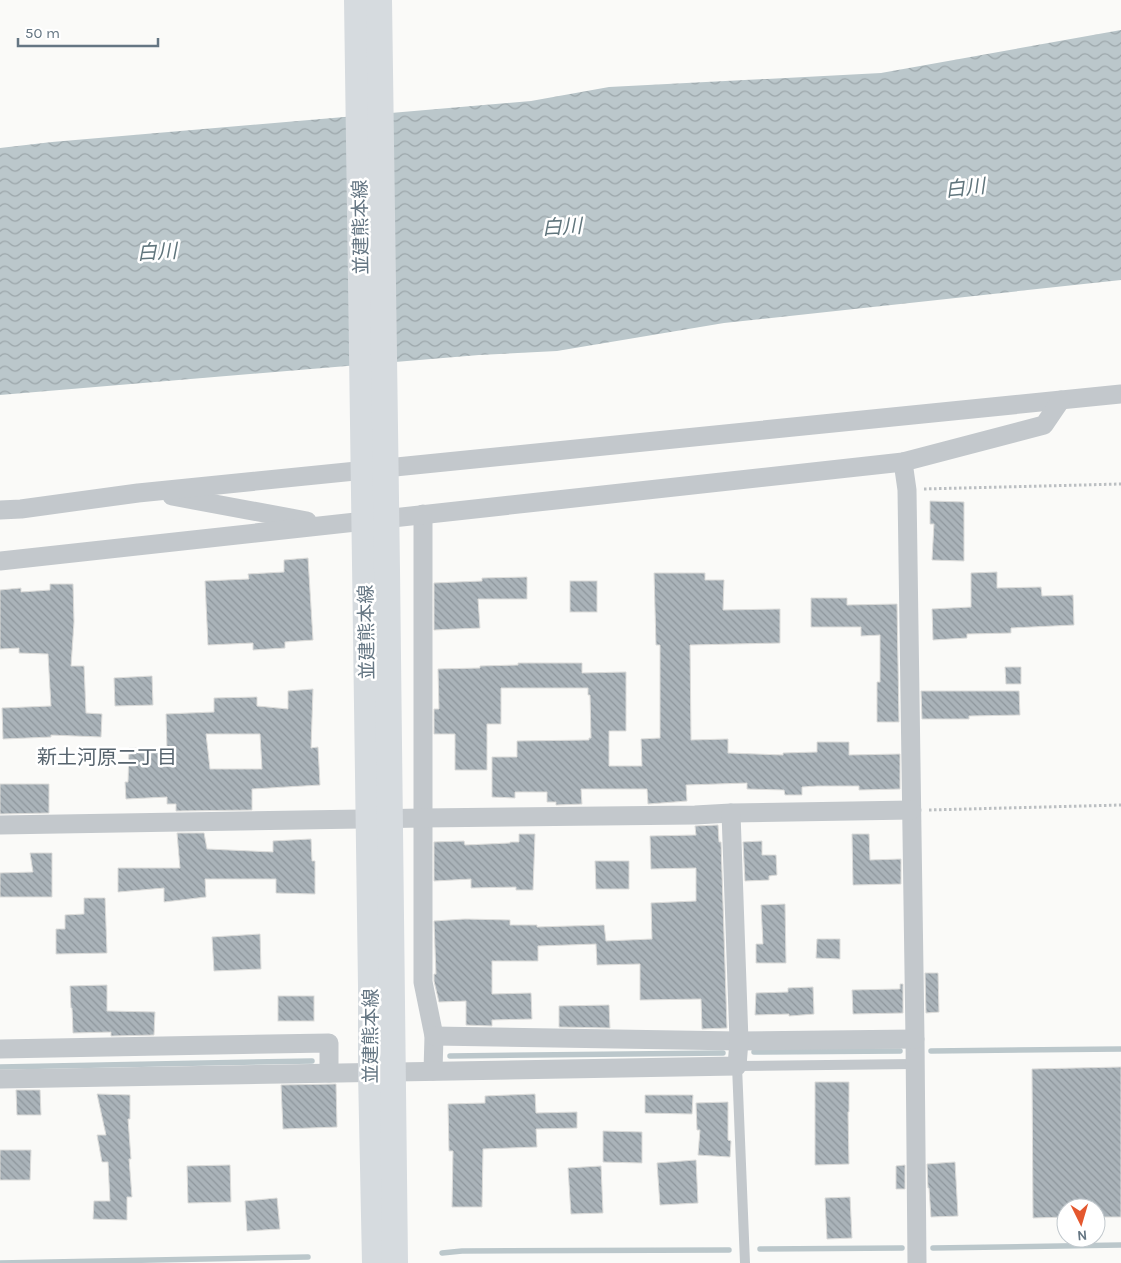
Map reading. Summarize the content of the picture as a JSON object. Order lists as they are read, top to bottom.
{
  "streets": {
    "main road": ["並建熊本線"]
  },
  "districts": ["新土河原二丁目"],
  "water": ["白川"],
  "scale_bar": "50 m",
  "north": "bottom"
}
